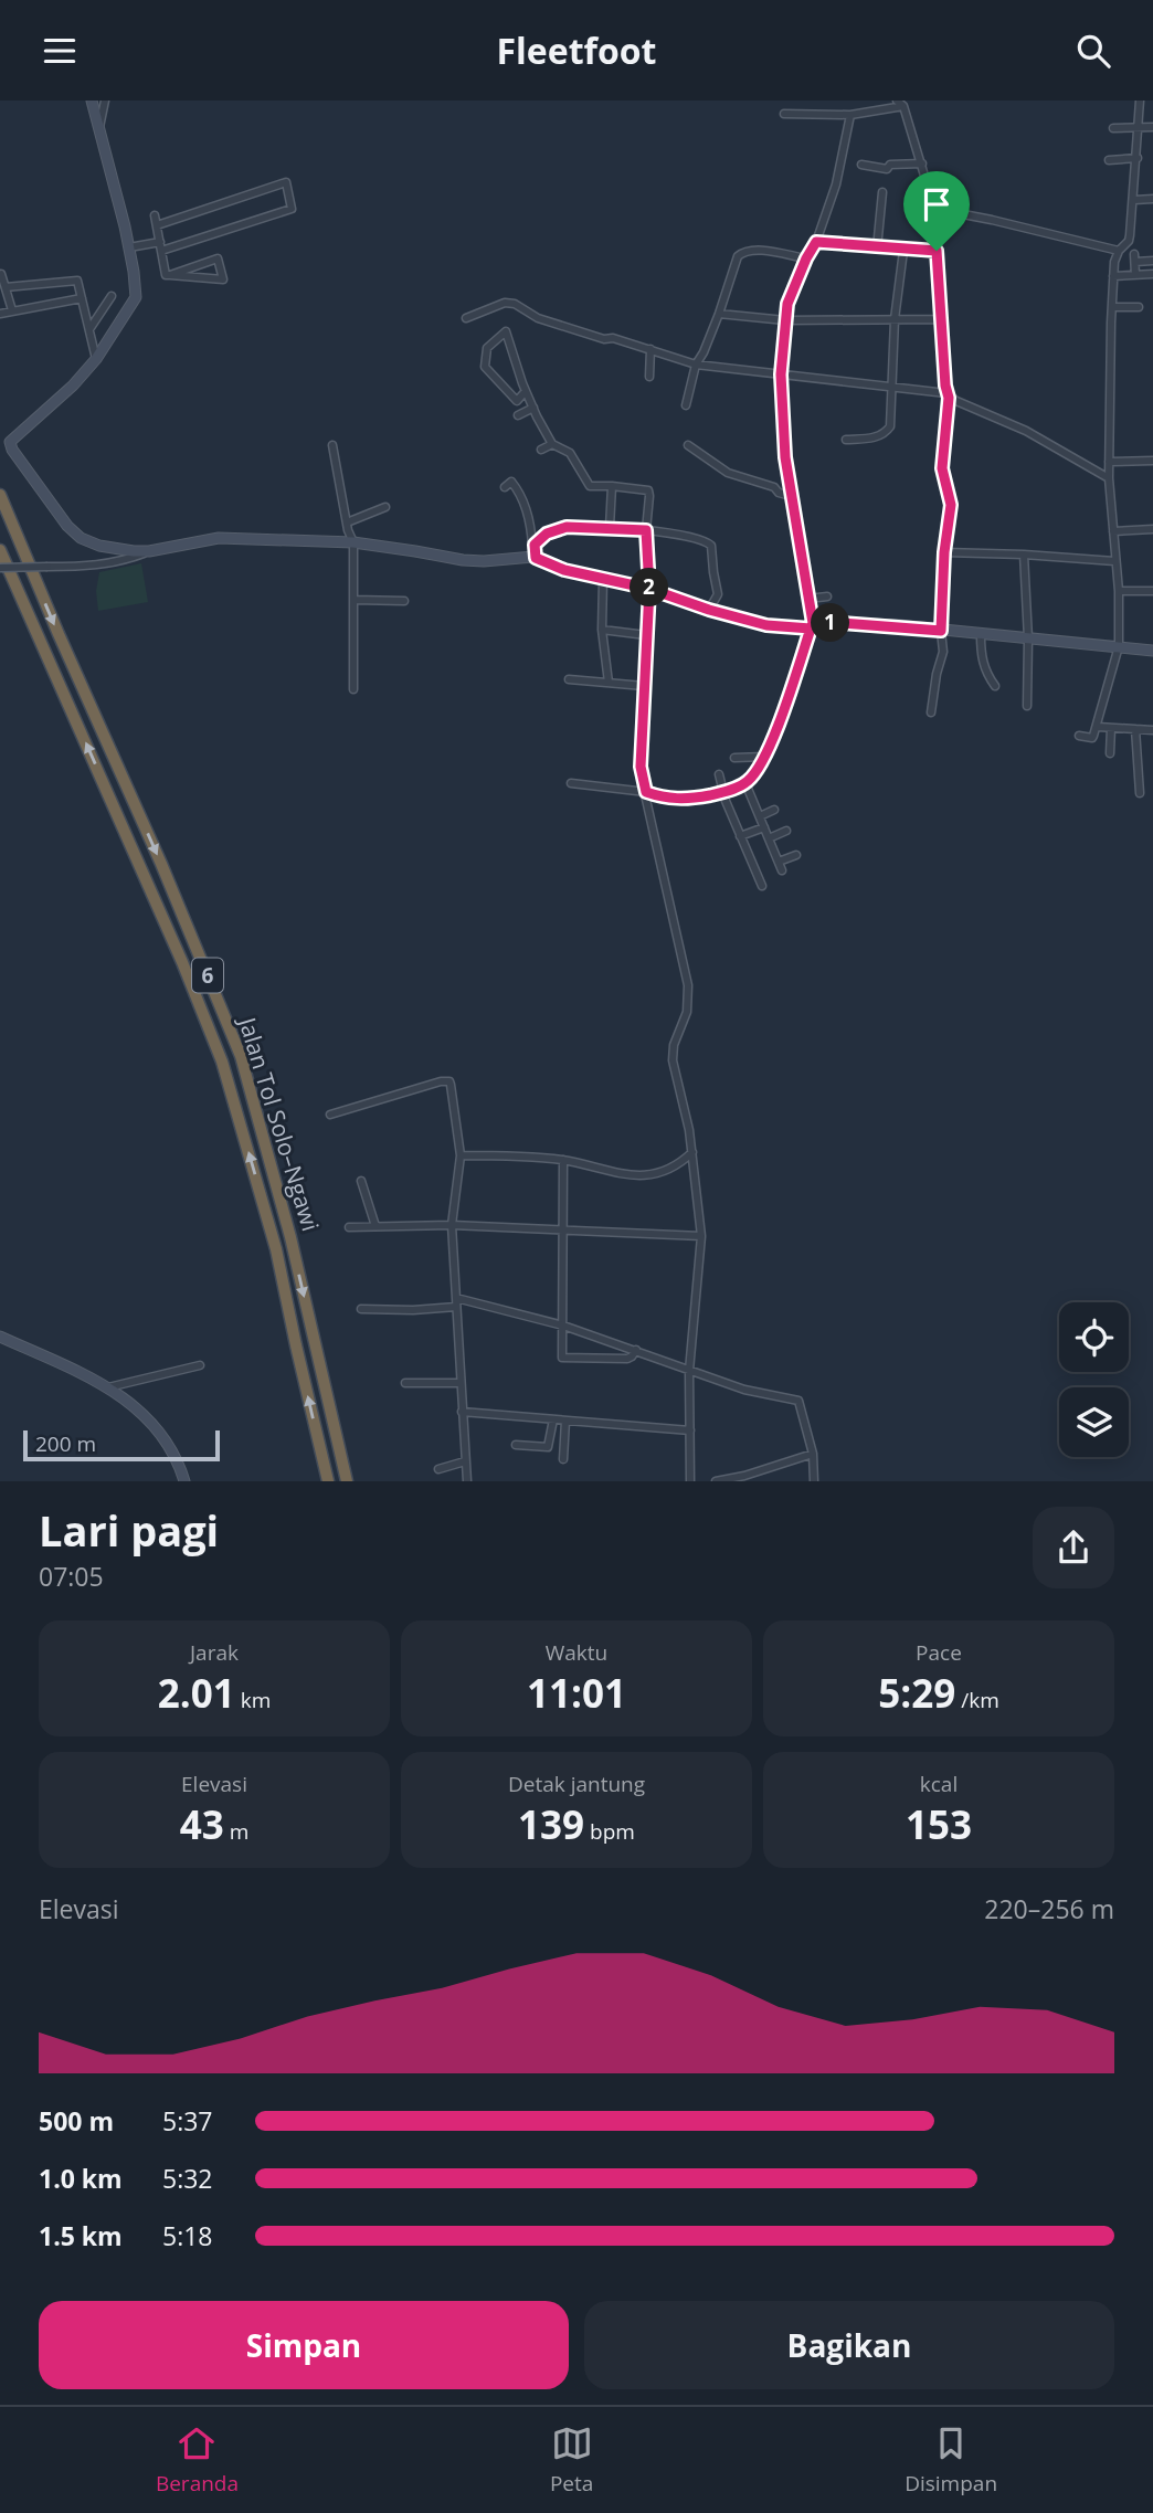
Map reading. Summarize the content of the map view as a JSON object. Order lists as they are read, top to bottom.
{
  "streets": {
    "highway": ["6", "Jalan Tol Solo–Ngawi"]
  },
  "scale_bar": "200 m",
  "page": {
    "header": "Fleetfoot",
    "pins": ["2", "1"],
    "scale": "200 m",
    "heading": ["Lari pagi", "07:05"],
    "stats": [
      ["Jarak", "2.01 km"],
      ["Waktu", "11:01"],
      ["Pace", "5:29 /km"],
      ["Elevasi", "43 m"],
      ["Detak jantung", "139 bpm"],
      ["kcal", "153"]
    ],
    "chart": ["Elevasi", "220–256 m"],
    "list": [
      {
        "name": "500 m",
        "note": "5:37"
      },
      {
        "name": "1.0 km",
        "note": "5:32"
      },
      {
        "name": "1.5 km",
        "note": "5:18"
      }
    ],
    "buttons": ["Simpan", "Bagikan"],
    "tabs": ["Beranda", "Peta", "Disimpan"]
  }
}
